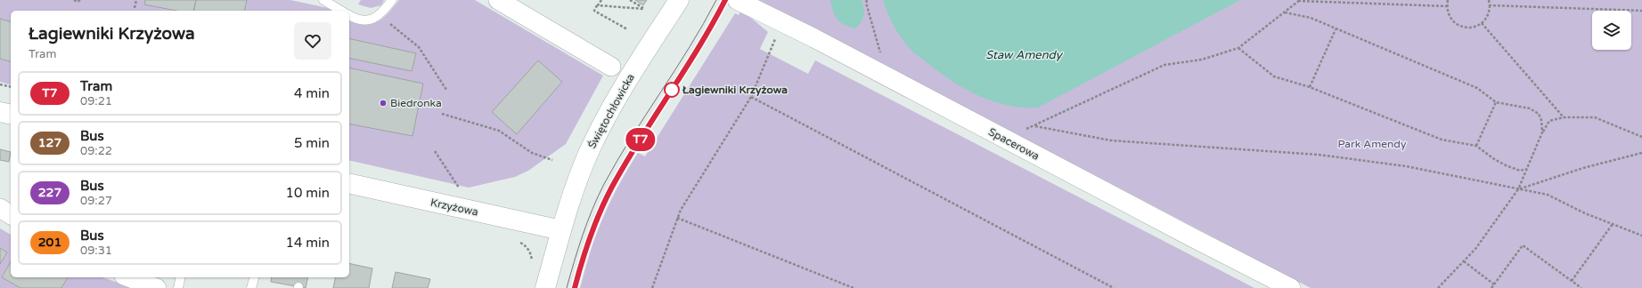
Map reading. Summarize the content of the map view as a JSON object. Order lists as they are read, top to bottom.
{
  "streets": {
    "main road": ["Świętochłowicka", "Krzyżowa"],
    "street": ["Spacerowa"]
  },
  "crossings": [
    ["Świętochłowicka", "Krzyżowa"]
  ],
  "water": ["Staw Amendy"],
  "parks": ["Park Amendy"],
  "places": ["Łagiewniki Krzyżowa", "Biedronka"],
  "lines": ["tram line T7"],
  "page": {
    "on_map": "T7",
    "heading": ["Łagiewniki Krzyżowa", "Tram"],
    "list": [
      {
        "mark": "T7",
        "name": "Tram",
        "note": "09:21",
        "value": "4 min"
      },
      {
        "mark": "127",
        "name": "Bus",
        "note": "09:22",
        "value": "5 min"
      },
      {
        "mark": "227",
        "name": "Bus",
        "note": "09:27",
        "value": "10 min"
      },
      {
        "mark": "201",
        "name": "Bus",
        "note": "09:31",
        "value": "14 min"
      }
    ]
  }
}
